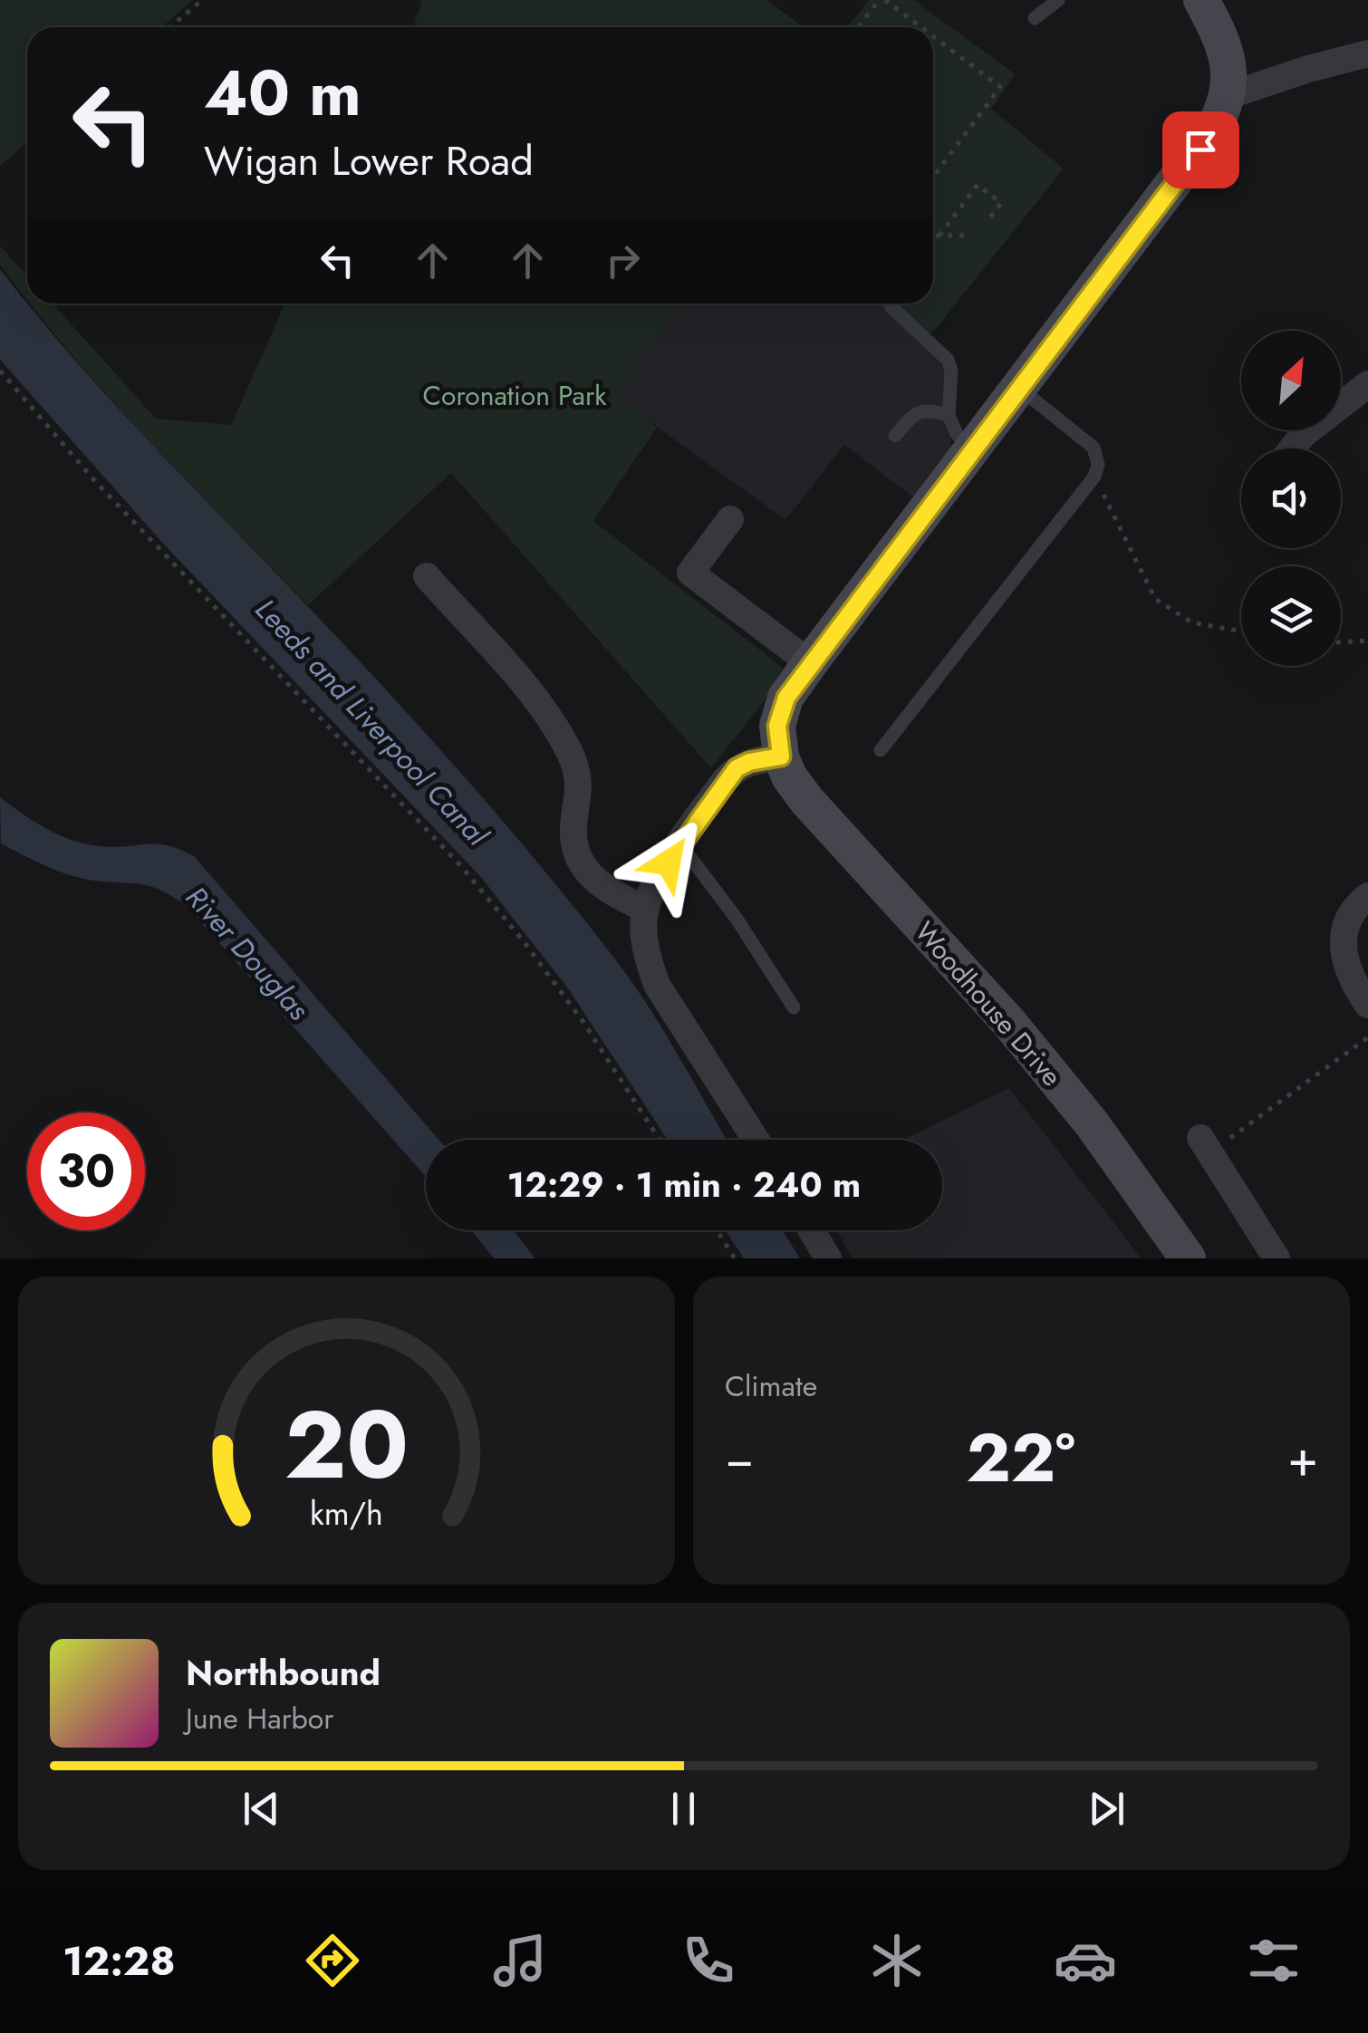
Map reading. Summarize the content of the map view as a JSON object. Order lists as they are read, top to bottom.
{
  "streets": {
    "main road": ["Woodhouse Drive"]
  },
  "water": ["Leeds and Liverpool Canal", "River Douglas"],
  "parks": ["Coronation Park"],
  "north": "top right",
  "page": {
    "turn": ["40 m", "Wigan Lower Road"],
    "limit": "30",
    "trip": "12:29 · 1 min · 240 m",
    "tile": "Climate",
    "heat": ["−", "22°", "+"],
    "song": ["Northbound", "June Harbor"],
    "tabs": "12:28",
    "gauge": ["20", "km/h"]
  }
}
